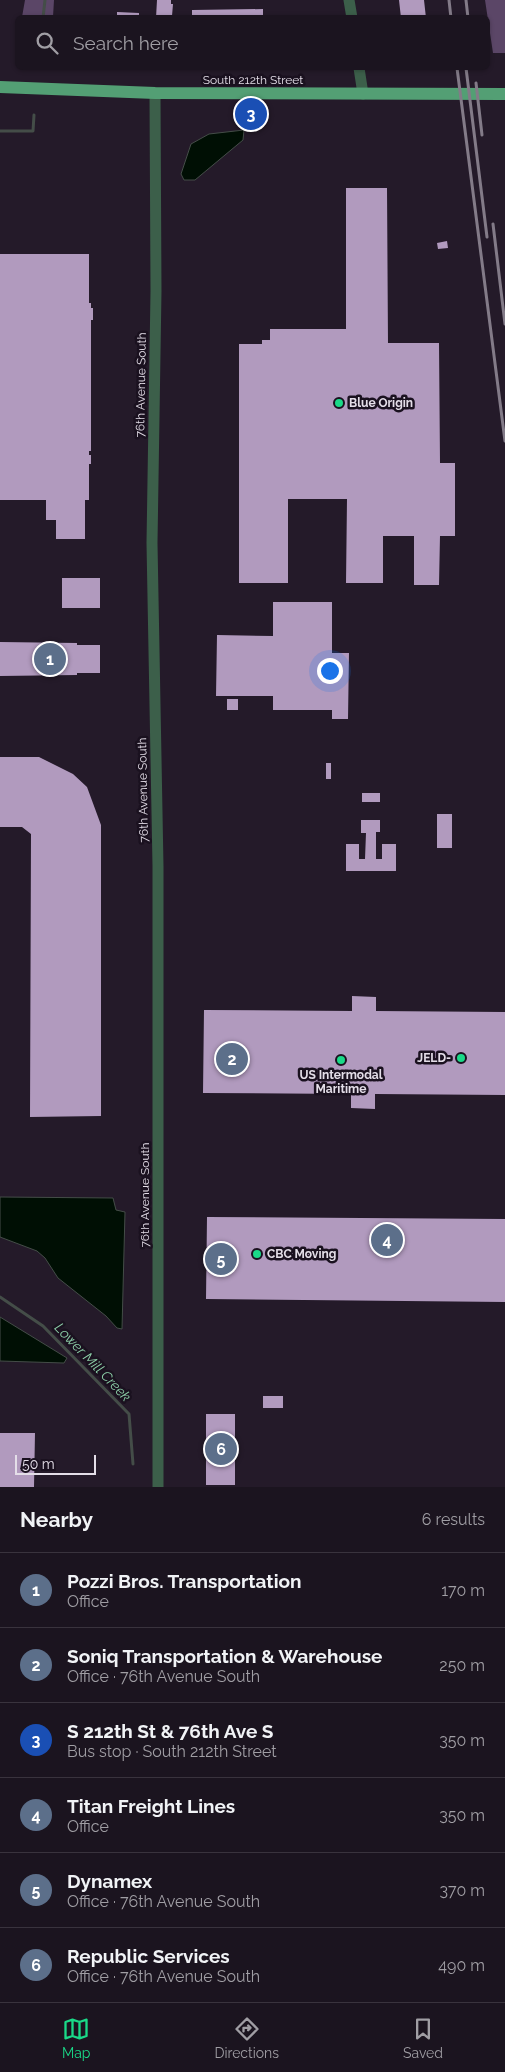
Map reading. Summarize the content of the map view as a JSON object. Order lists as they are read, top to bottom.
{
  "streets": {
    "main road": ["South 212th Street"],
    "street": ["76th Avenue South"]
  },
  "crossings": [
    ["South 212th Street", "76th Avenue South"]
  ],
  "water": ["Lower Mill Creek"],
  "places": [
    "Blue Origin",
    "JELD-",
    "US Intermodal Maritime",
    "CBC Moving"
  ],
  "scale_bar": "50 m",
  "page": {
    "search": "Search here",
    "pins": [
      "3",
      "1",
      "2",
      "4",
      "5",
      "6"
    ],
    "scale": "50 m",
    "heading": ["Nearby", "6 results"],
    "list": [
      {
        "mark": "1",
        "name": "Pozzi Bros. Transportation",
        "note": "Office",
        "value": "170 m"
      },
      {
        "mark": "2",
        "name": "Soniq Transportation & Warehouse",
        "note": "Office · 76th Avenue South",
        "value": "250 m"
      },
      {
        "mark": "3",
        "name": "S 212th St & 76th Ave S",
        "note": "Bus stop · South 212th Street",
        "value": "350 m"
      },
      {
        "mark": "4",
        "name": "Titan Freight Lines",
        "note": "Office",
        "value": "350 m"
      },
      {
        "mark": "5",
        "name": "Dynamex",
        "note": "Office · 76th Avenue South",
        "value": "370 m"
      },
      {
        "mark": "6",
        "name": "Republic Services",
        "note": "Office · 76th Avenue South",
        "value": "490 m"
      }
    ],
    "nav": ["Map", "Directions", "Saved"]
  }
}
